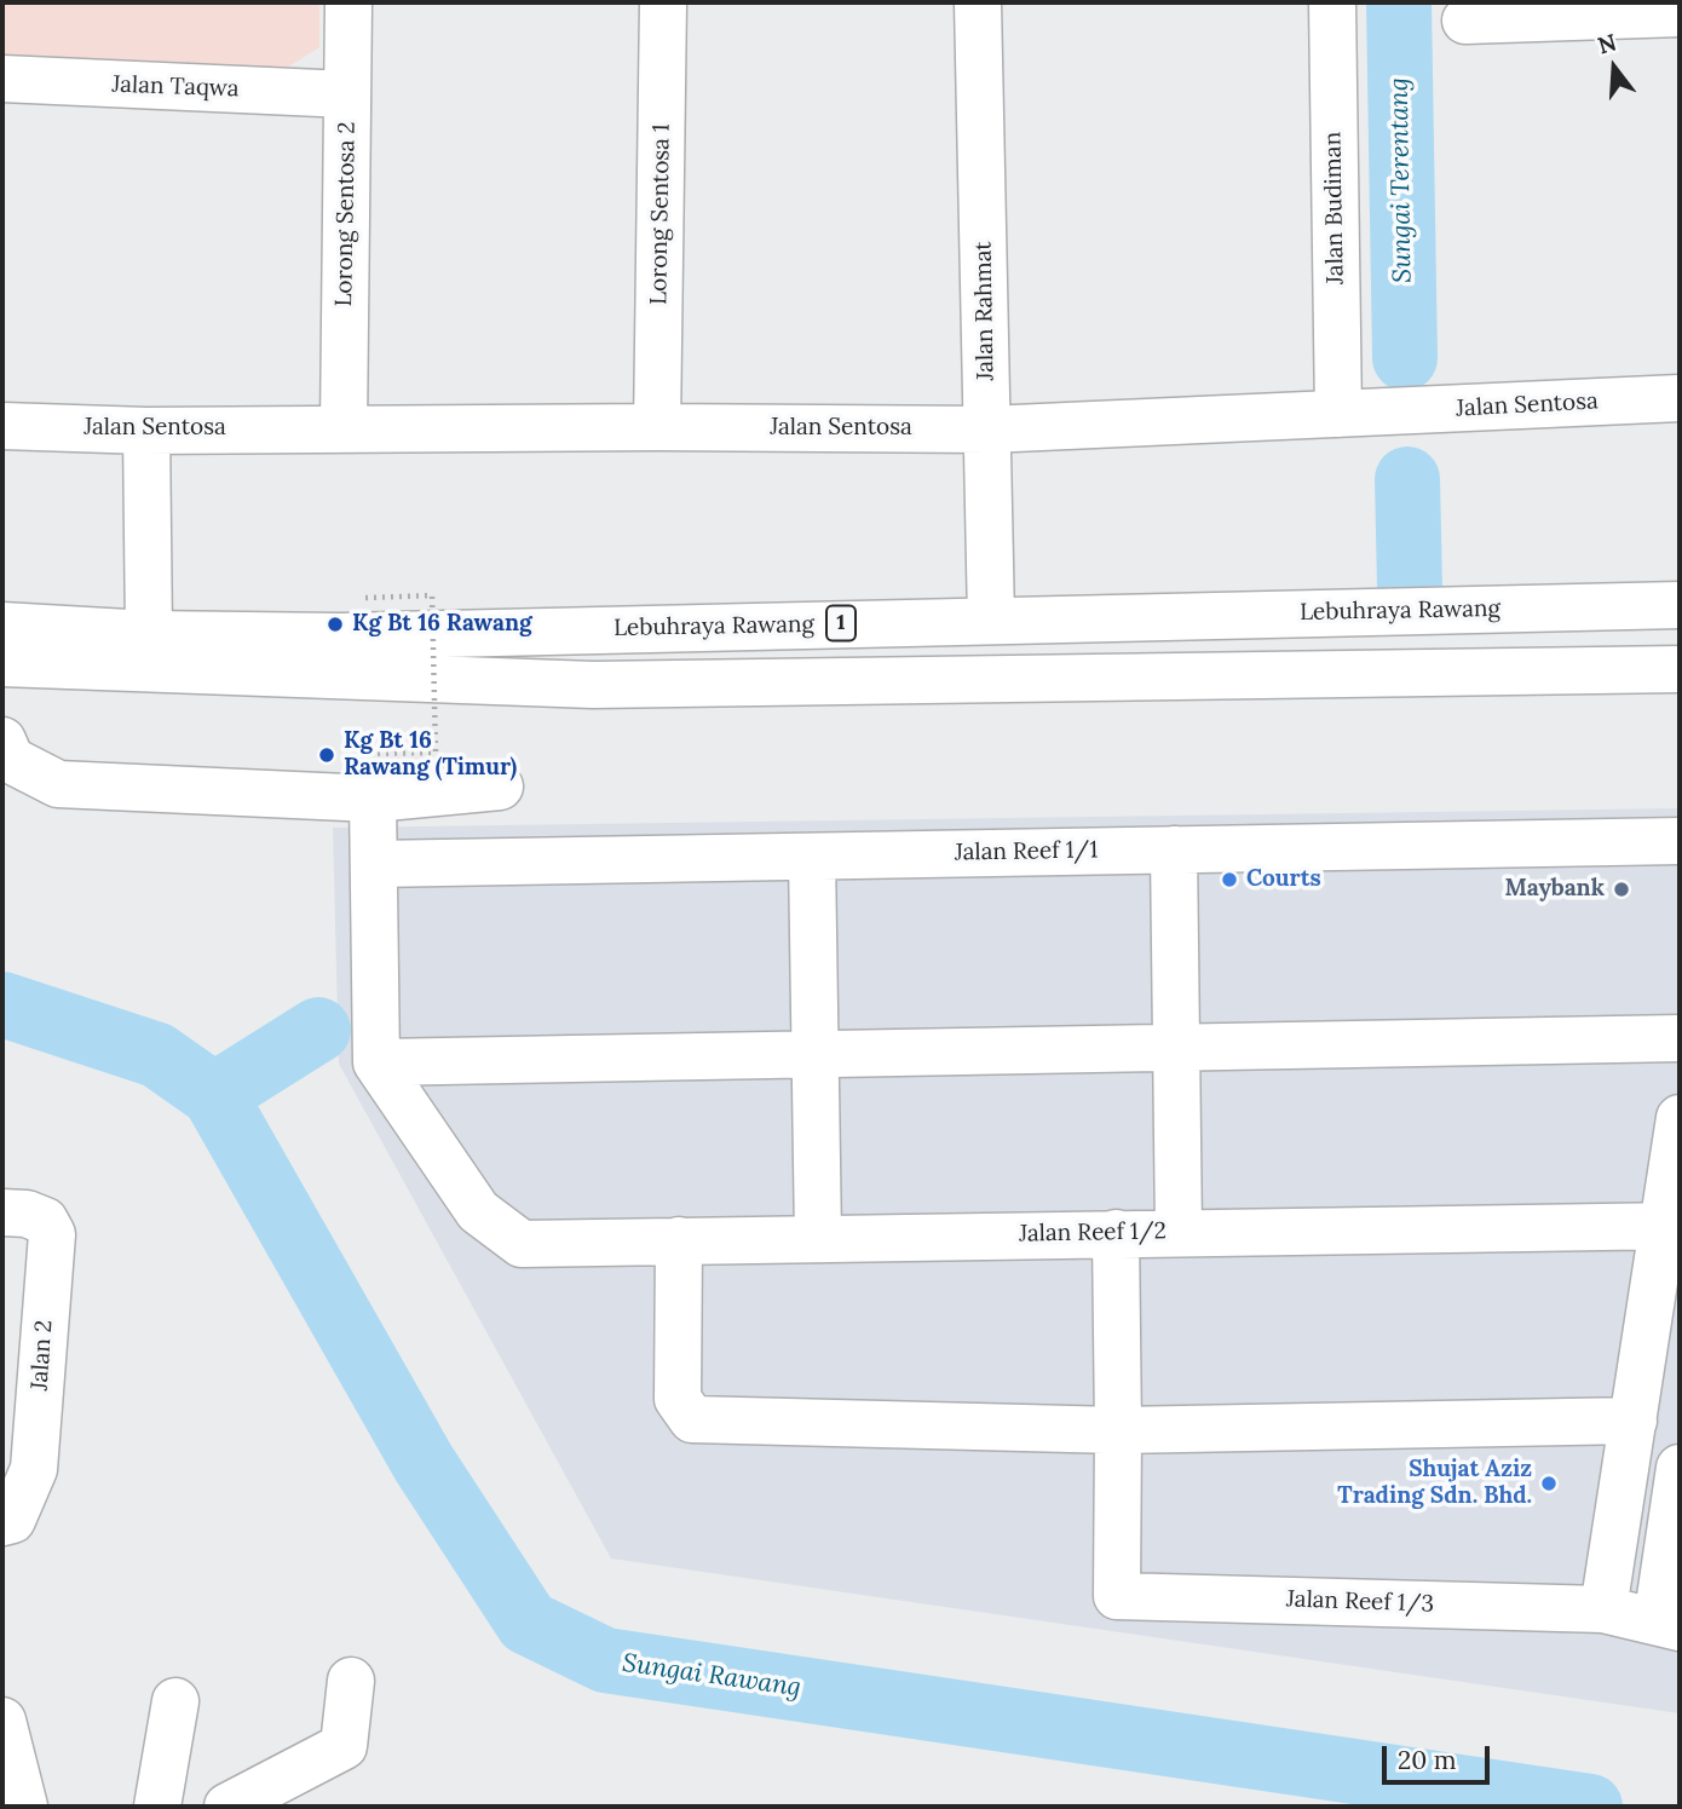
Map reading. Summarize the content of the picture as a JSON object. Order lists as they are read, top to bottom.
{
  "streets": {
    "street": [
      "Jalan Taqwa",
      "Jalan Budiman",
      "Lorong Sentosa 2",
      "Lorong Sentosa 1",
      "Jalan Rahmat",
      "Jalan Sentosa",
      "Lebuhraya Rawang",
      "1",
      "Jalan Reef 1/1",
      "Jalan Reef 1/2",
      "Jalan 2",
      "Jalan Reef 1/3"
    ]
  },
  "crossings": [
    ["Jalan Taqwa", "Lorong Sentosa 2"],
    ["Jalan Budiman", "Jalan Sentosa"],
    ["Lorong Sentosa 2", "Jalan Sentosa"],
    ["Lorong Sentosa 1", "Jalan Sentosa"],
    ["Jalan Rahmat", "Jalan Sentosa"],
    ["Jalan Rahmat", "Lebuhraya Rawang"]
  ],
  "water": ["Sungai Terentang", "Sungai Rawang"],
  "places": [
    "Kg Bt 16 Rawang",
    "Kg Bt 16 Rawang (Timur)",
    "Courts",
    "Maybank",
    "Shujat Aziz Trading Sdn. Bhd."
  ],
  "scale_bar": "20 m",
  "north": "top"
}
